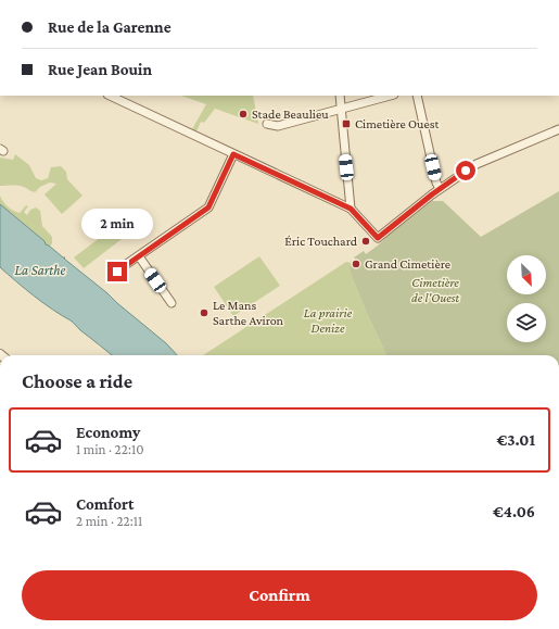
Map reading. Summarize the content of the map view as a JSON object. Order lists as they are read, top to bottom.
{
  "water": ["La Sarthe"],
  "parks": ["Cimetière de l'Ouest", "La prairie Denize"],
  "places": {
    "other": [
      "Stade Beaulieu",
      "Éric Touchard",
      "Grand Cimetière",
      "Le Mans Sarthe Aviron"
    ],
    "transit": ["Cimetière Ouest"]
  },
  "north": "bottom right",
  "page": {
    "banner": ["Rue de la Garenne", "Rue Jean Bouin"],
    "bubble": "2 min",
    "heading": "Choose a ride",
    "list": [
      {
        "name": "Economy",
        "note": "1 min · 22:10",
        "value": "€3.01"
      },
      {
        "name": "Comfort",
        "note": "2 min · 22:11",
        "value": "€4.06"
      }
    ],
    "buttons": "Confirm"
  }
}
